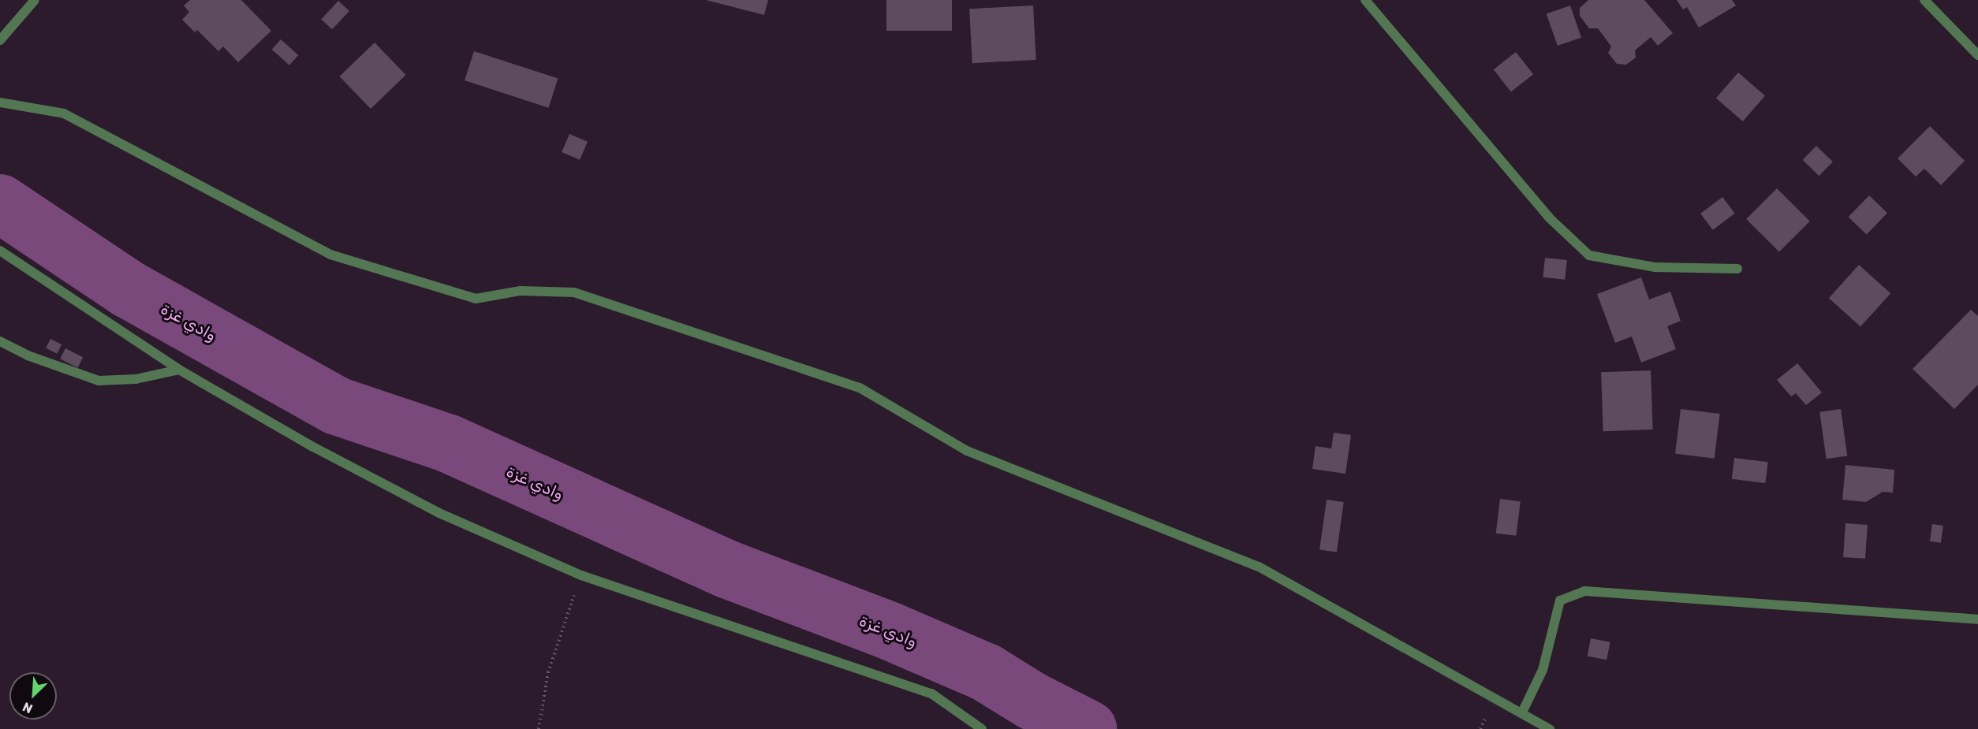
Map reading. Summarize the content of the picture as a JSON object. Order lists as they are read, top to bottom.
{
  "water": ["وادي غزة"],
  "north": "bottom left"
}
